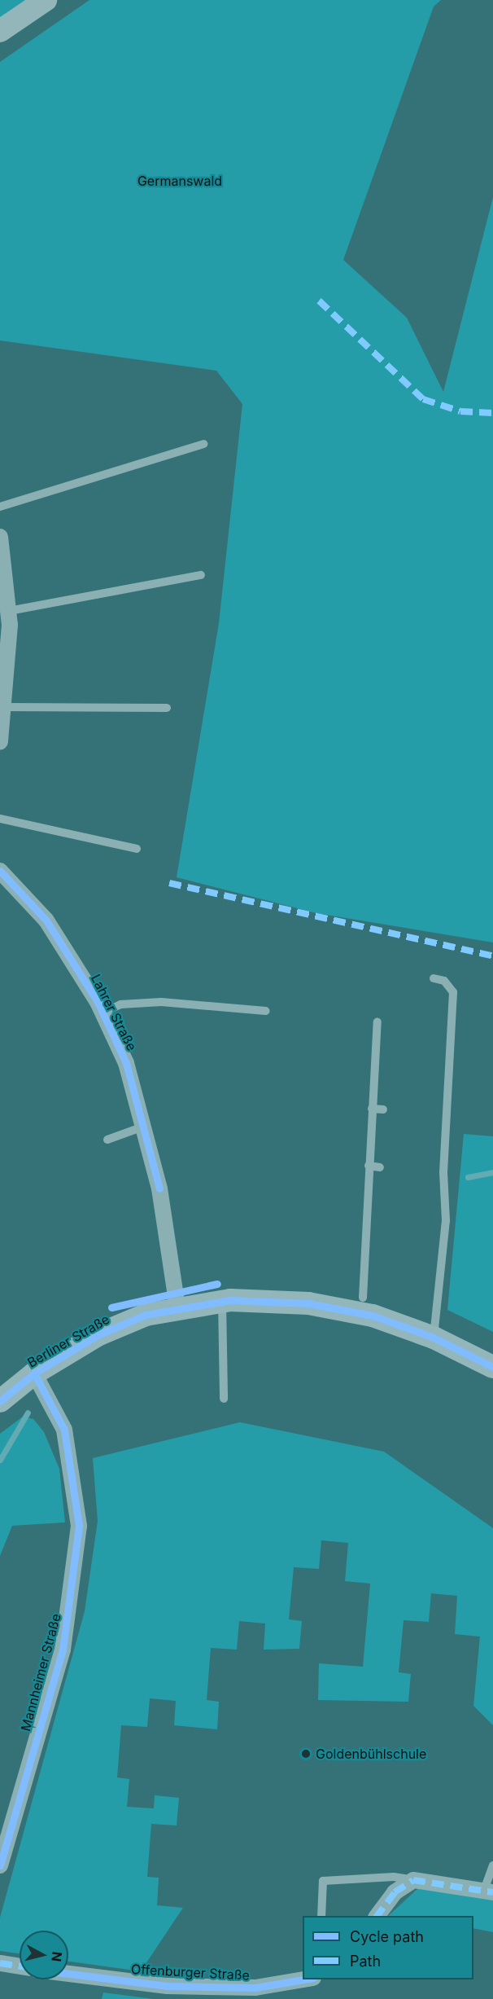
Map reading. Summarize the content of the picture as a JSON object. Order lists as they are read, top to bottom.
{
  "streets": {
    "street": [
      "Lahrer Straße",
      "Berliner Straße",
      "Mannheimer Straße",
      "Offenburger Straße"
    ]
  },
  "crossings": [
    ["Lahrer Straße", "Berliner Straße"],
    ["Berliner Straße", "Mannheimer Straße"]
  ],
  "parks": ["Germanswald"],
  "places": ["Goldenbühlschule"],
  "legend": ["Cycle path", "Path"],
  "north": "right"
}
